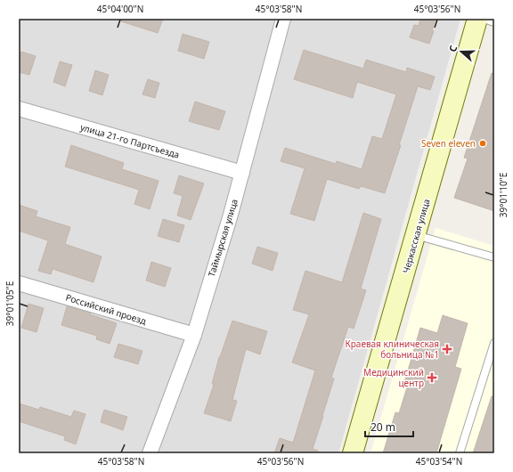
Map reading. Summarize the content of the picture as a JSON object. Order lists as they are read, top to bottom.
{
  "streets": {
    "street": [
      "улица 21-го Партсъезда",
      "Черкасская улица",
      "Таймырская улица",
      "Российский проезд"
    ]
  },
  "crossings": [
    ["улица 21-го Партсъезда", "Таймырская улица"],
    ["Таймырская улица", "Российский проезд"]
  ],
  "places": {
    "other": ["Seven eleven"],
    "health": ["Краевая клиническая больница №1", "Медицинский центр"]
  },
  "scale_bar": "20 m",
  "north": "left",
  "coordinates": [
    "45°04'00\"N",
    "45°03'58\"N",
    "45°03'56\"N",
    "39°01'10\"E",
    "39°01'05\"E",
    "45°03'54\"N"
  ]
}
